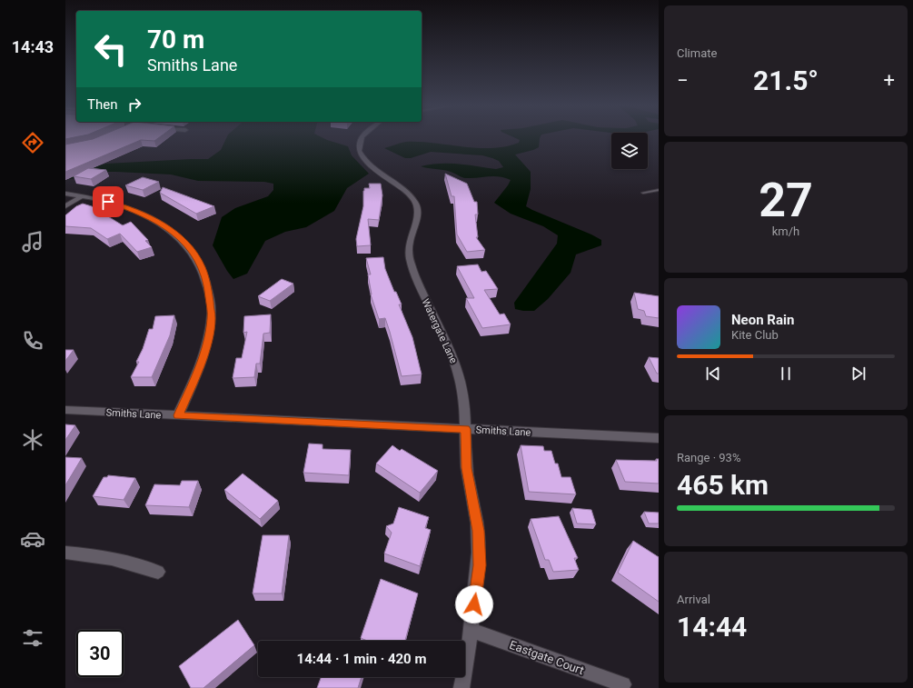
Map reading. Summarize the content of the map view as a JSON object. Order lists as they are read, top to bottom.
{
  "streets": {
    "street": ["Watergate Lane", "Smiths Lane", "Eastgate Court"]
  },
  "crossings": [
    ["Watergate Lane", "Smiths Lane"],
    ["Watergate Lane", "Eastgate Court"]
  ],
  "page": {
    "tabs": "14:43",
    "tile": [
      "Climate",
      ["27", "km/h"],
      ["Range · 93%", "465 km"],
      ["Arrival", "14:44"]
    ],
    "turn": ["70 m", "Smiths Lane"],
    "heat": ["−", "21.5°", "+"],
    "then": "Then",
    "song": ["Neon Rain", "Kite Club"],
    "limit": "30",
    "trip": "14:44 · 1 min · 420 m"
  }
}
